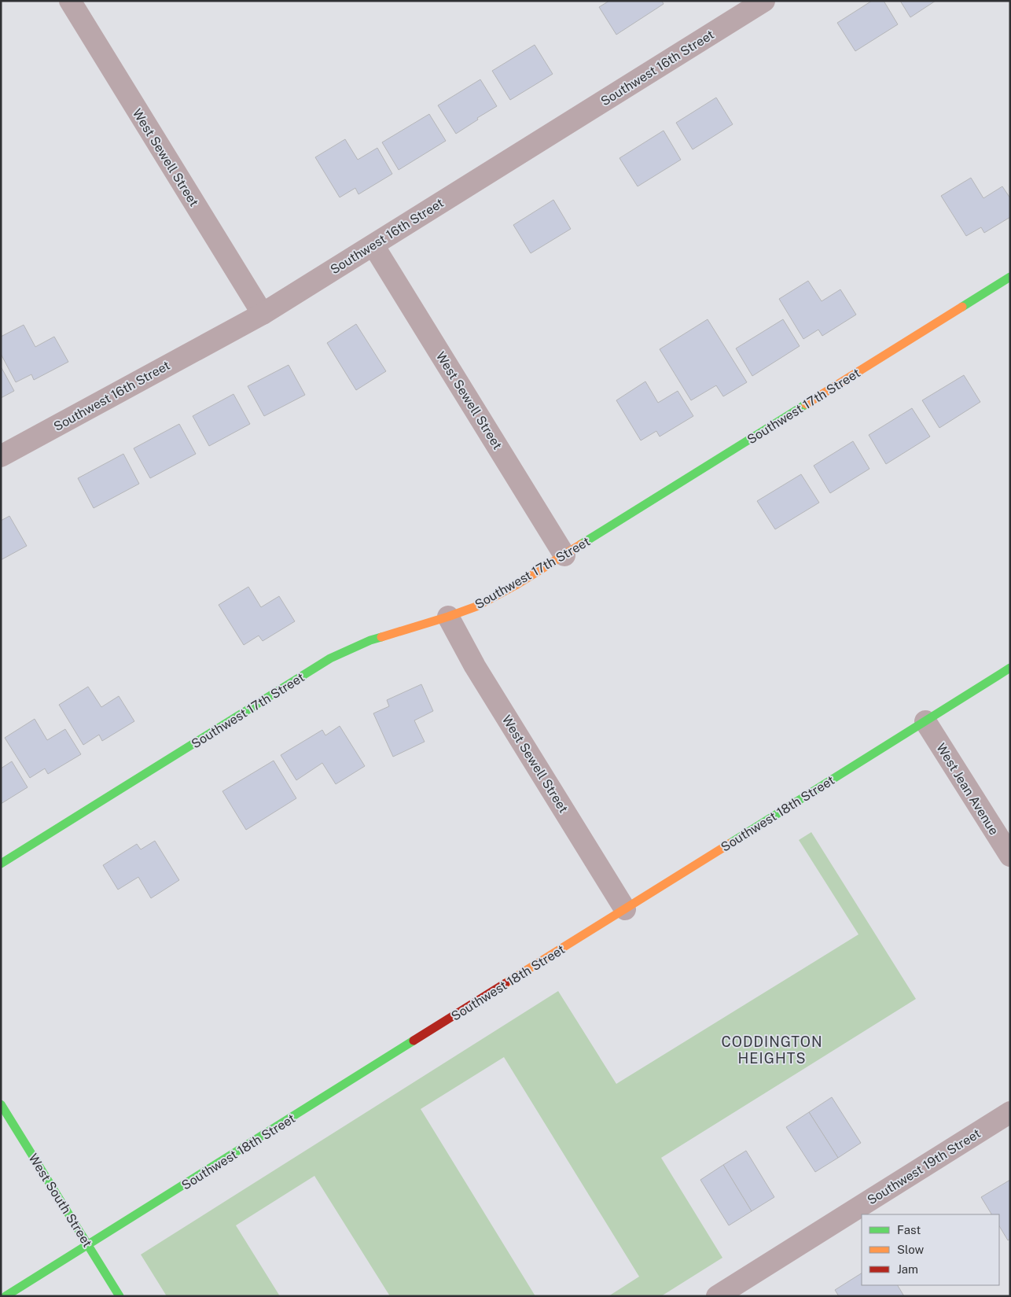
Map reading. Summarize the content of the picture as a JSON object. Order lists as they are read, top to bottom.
{
  "streets": {
    "street": [
      "Southwest 16th Street",
      "West Sewell Street",
      "Southwest 17th Street",
      "West Jean Avenue",
      "Southwest 18th Street",
      "Southwest 19th Street",
      "West South Street"
    ]
  },
  "crossings": [
    ["Southwest 16th Street", "West Sewell Street"],
    ["West Sewell Street", "Southwest 17th Street"],
    ["West Sewell Street", "Southwest 18th Street"],
    ["West Jean Avenue", "Southwest 18th Street"],
    ["Southwest 18th Street", "West South Street"]
  ],
  "districts": ["CODDINGTON HEIGHTS"],
  "legend": ["Fast", "Slow", "Jam"]
}
